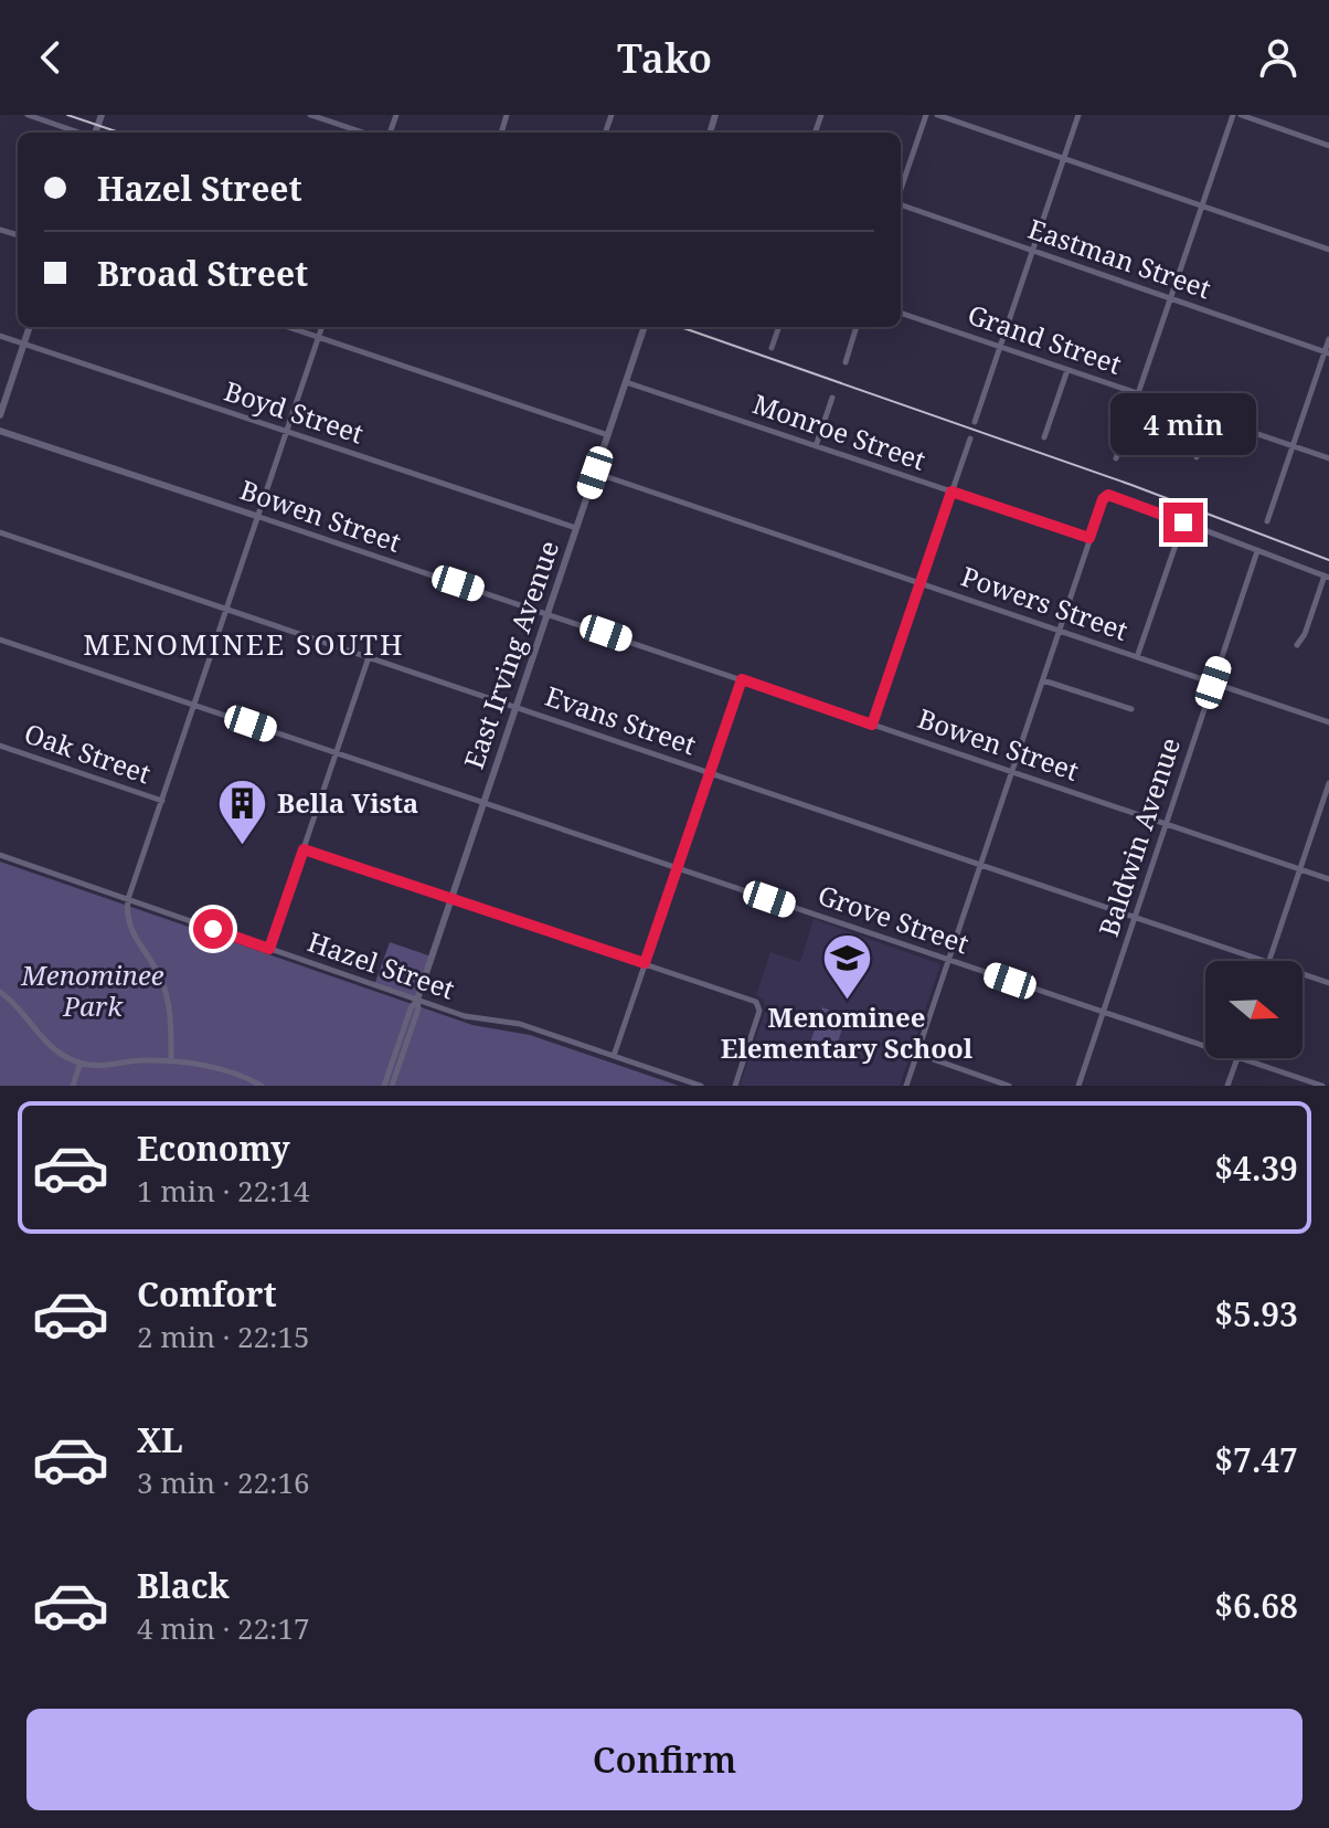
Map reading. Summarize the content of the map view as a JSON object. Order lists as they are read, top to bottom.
{
  "streets": {
    "street": [
      "Eastman Street",
      "Grand Street",
      "Boyd Street",
      "Monroe Street",
      "Bowen Street",
      "Powers Street",
      "East Irving Avenue",
      "Evans Street",
      "Oak Street",
      "Baldwin Avenue",
      "Grove Street",
      "Hazel Street"
    ]
  },
  "crossings": [
    ["Boyd Street", "East Irving Avenue"],
    ["Monroe Street", "East Irving Avenue"],
    ["Bowen Street", "East Irving Avenue"],
    ["Bowen Street", "Baldwin Avenue"],
    ["Powers Street", "East Irving Avenue"],
    ["Powers Street", "Baldwin Avenue"],
    ["East Irving Avenue", "Evans Street"],
    ["East Irving Avenue", "Grove Street"],
    ["East Irving Avenue", "Hazel Street"],
    ["Evans Street", "Baldwin Avenue"],
    ["Baldwin Avenue", "Grove Street"]
  ],
  "districts": ["MENOMINEE SOUTH"],
  "parks": ["Menominee Park"],
  "places": {
    "building": ["Bella Vista"],
    "school or university": ["Menominee Elementary School"]
  },
  "north": "right",
  "page": {
    "header": "Tako",
    "banner": ["Hazel Street", "Broad Street"],
    "bubble": "4 min",
    "list": [
      {
        "name": "Economy",
        "note": "1 min · 22:14",
        "value": "$4.39"
      },
      {
        "name": "Comfort",
        "note": "2 min · 22:15",
        "value": "$5.93"
      },
      {
        "name": "XL",
        "note": "3 min · 22:16",
        "value": "$7.47"
      },
      {
        "name": "Black",
        "note": "4 min · 22:17",
        "value": "$6.68"
      }
    ],
    "buttons": "Confirm"
  }
}
